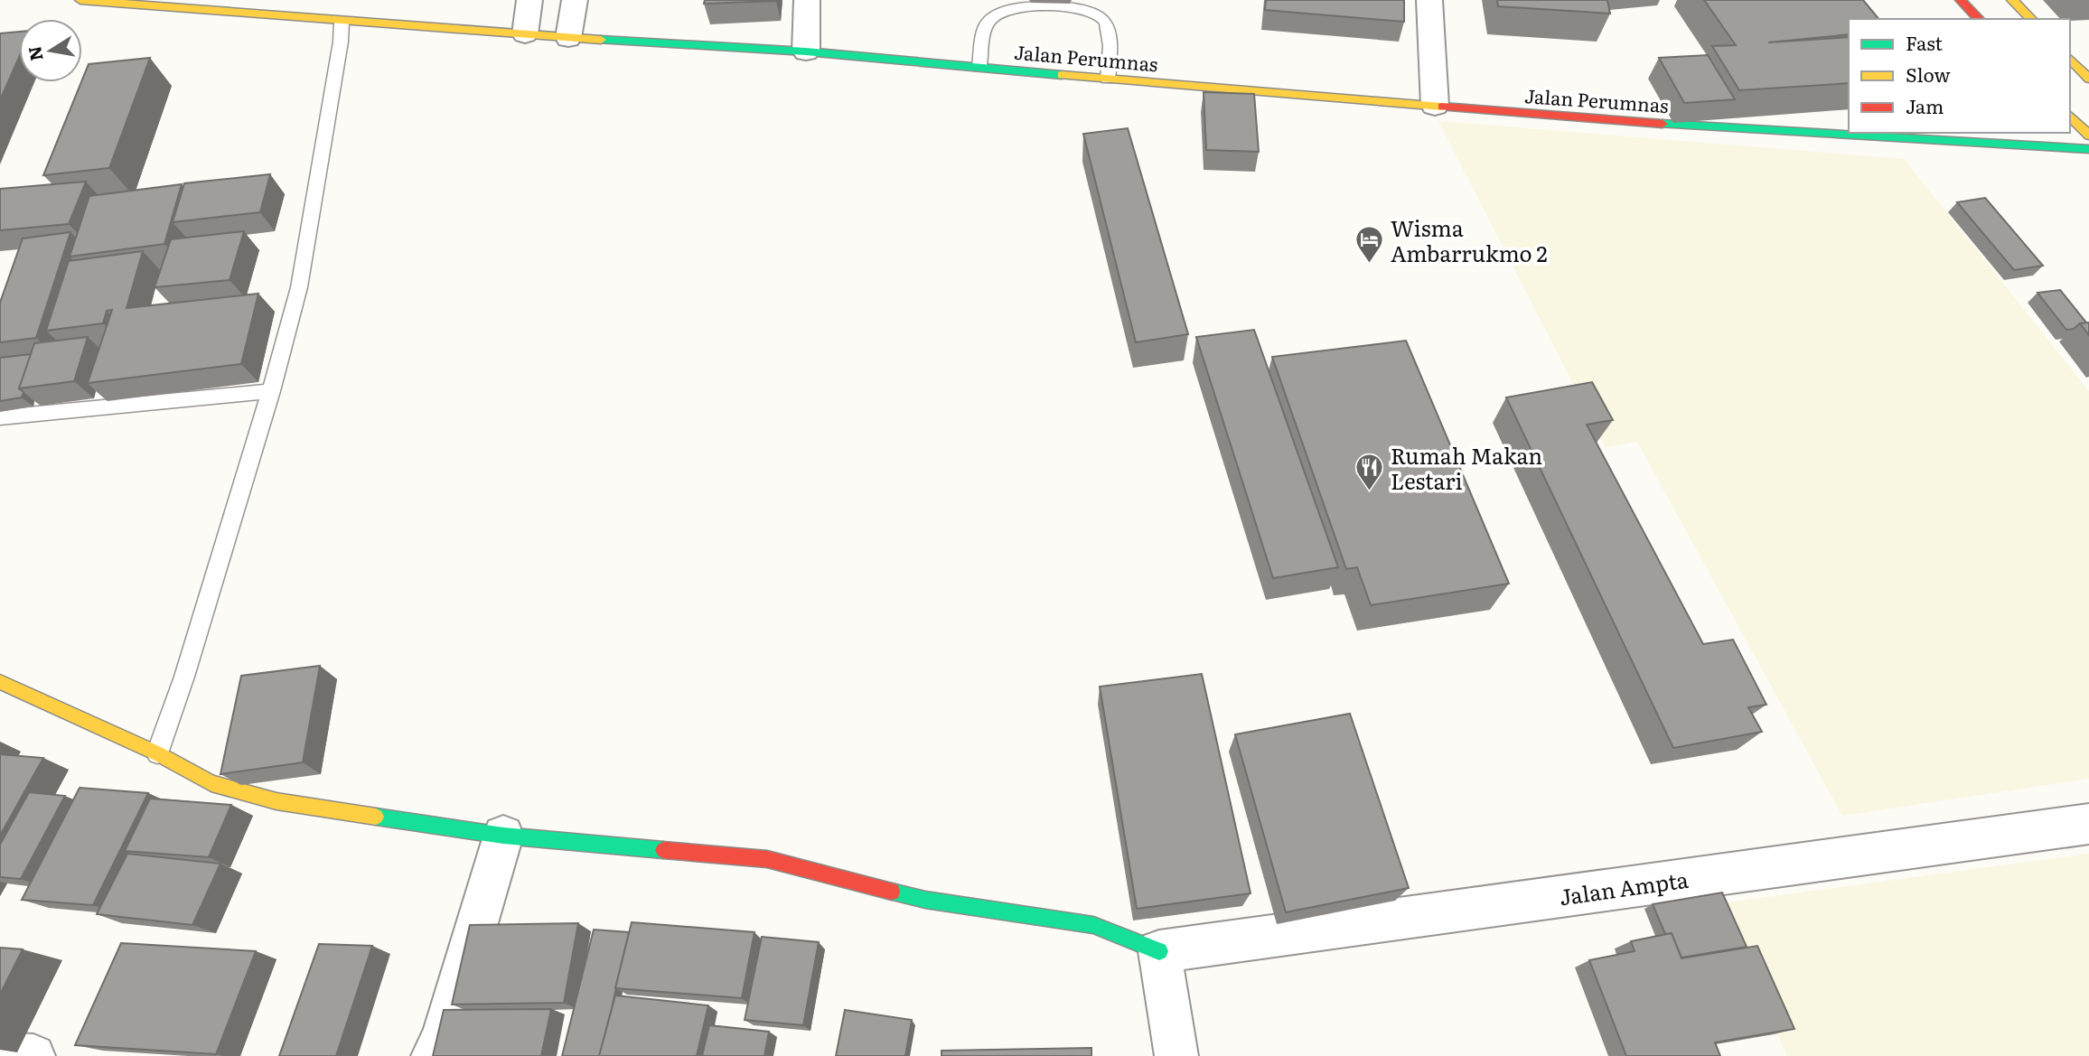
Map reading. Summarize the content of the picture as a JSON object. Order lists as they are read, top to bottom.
{
  "streets": {
    "street": ["Jalan Perumnas", "Jalan Ampta"]
  },
  "places": {
    "hotel": ["Wisma Ambarrukmo 2"],
    "restaurant": ["Rumah Makan Lestari"]
  },
  "legend": ["Fast", "Slow", "Jam"],
  "north": "left"
}
